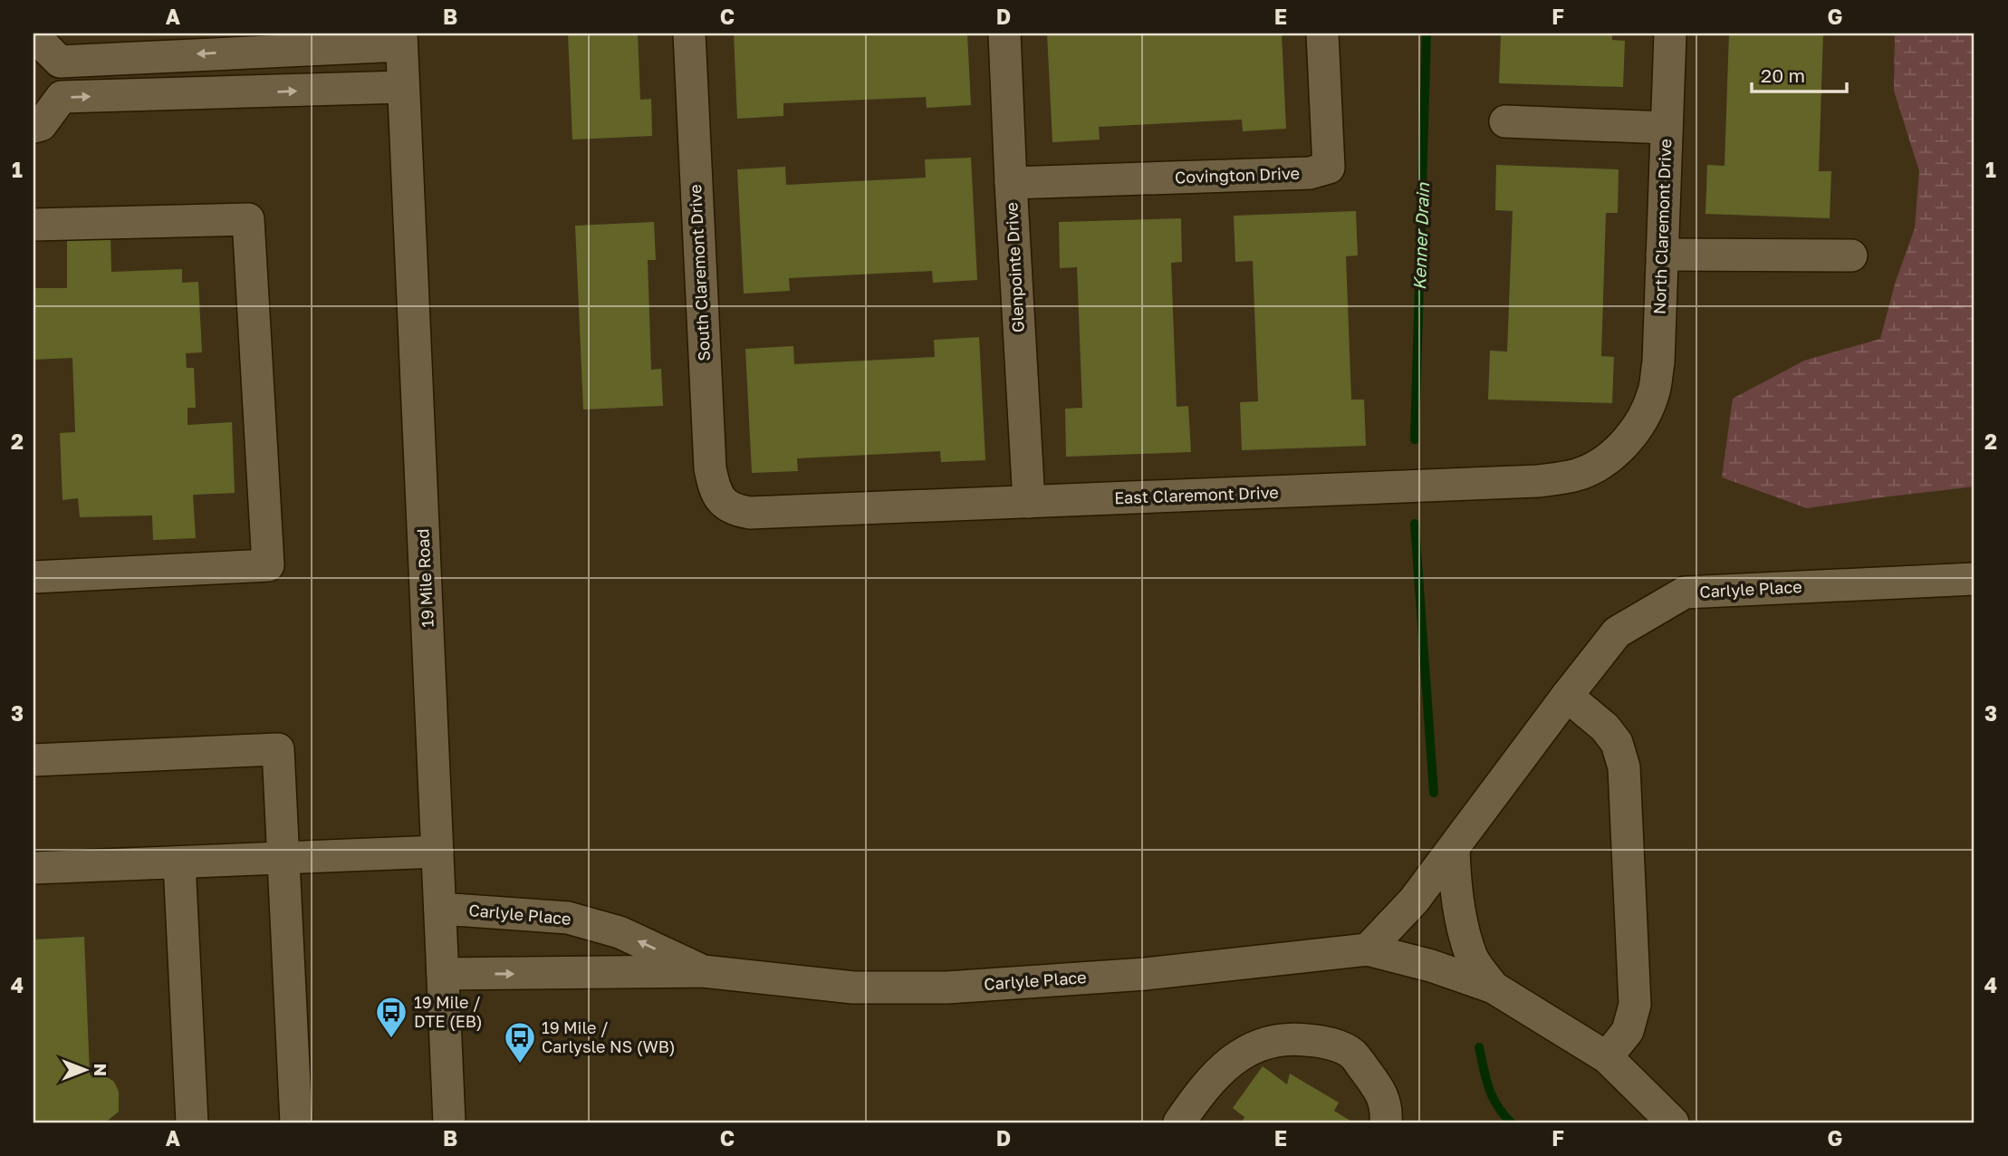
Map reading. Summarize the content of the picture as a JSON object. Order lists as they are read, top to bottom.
{
  "streets": {
    "street": [
      "Covington Drive",
      "North Claremont Drive",
      "Glenpointe Drive",
      "South Claremont Drive",
      "East Claremont Drive",
      "19 Mile Road",
      "Carlyle Place"
    ]
  },
  "crossings": [
    ["Covington Drive", "Glenpointe Drive"],
    ["North Claremont Drive", "East Claremont Drive"],
    ["Glenpointe Drive", "East Claremont Drive"],
    ["South Claremont Drive", "East Claremont Drive"],
    ["19 Mile Road", "Carlyle Place"]
  ],
  "water": ["Kenner Drain"],
  "places": {
    "bus stop": ["19 Mile / DTE (EB)", "19 Mile / Carlysle NS (WB)"]
  },
  "scale_bar": "20 m",
  "north": "right",
  "grid": {
    "columns": [
      "A",
      "B",
      "C",
      "D",
      "E",
      "F",
      "G"
    ],
    "rows": [
      "1",
      "2",
      "3",
      "4"
    ]
  }
}
